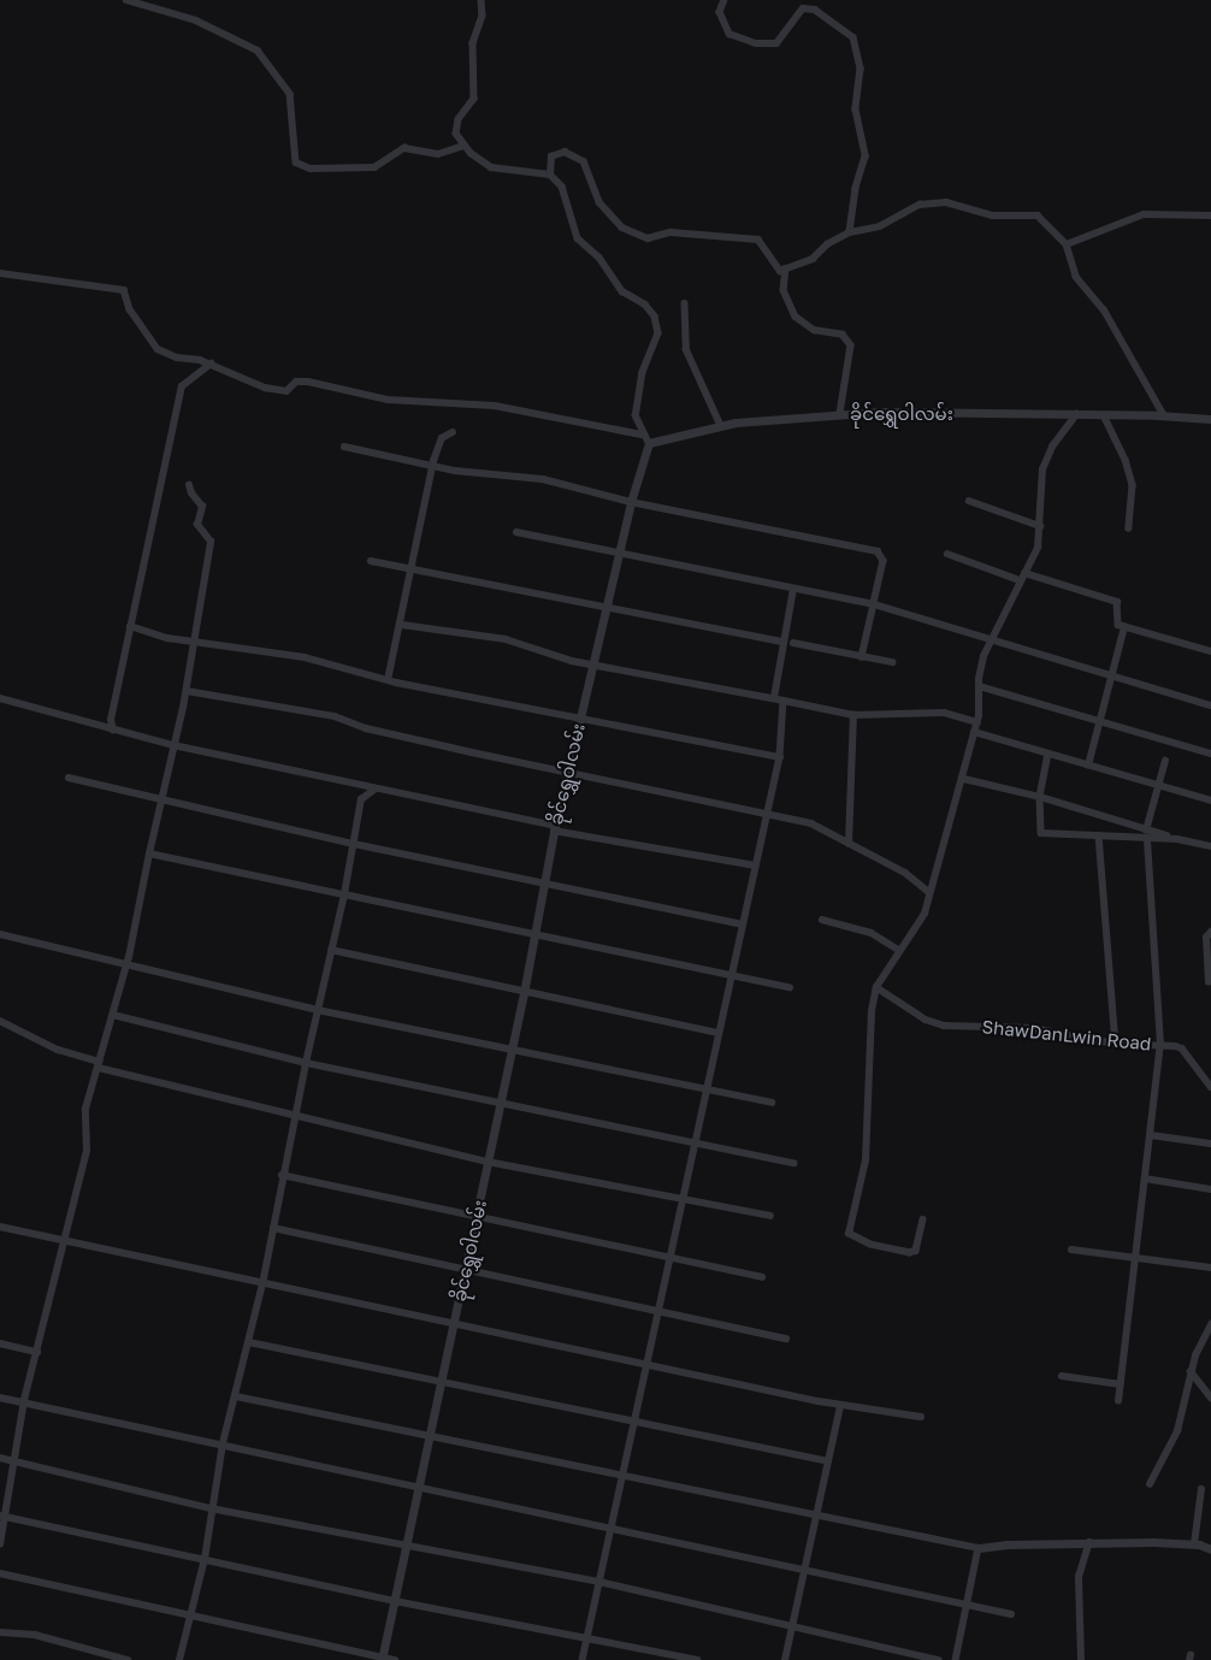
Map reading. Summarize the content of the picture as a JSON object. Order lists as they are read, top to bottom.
{
  "streets": {
    "street": ["ခိုင်ရွှေဝါလမ်း", "ShawDanLwin Road"]
  }
}
